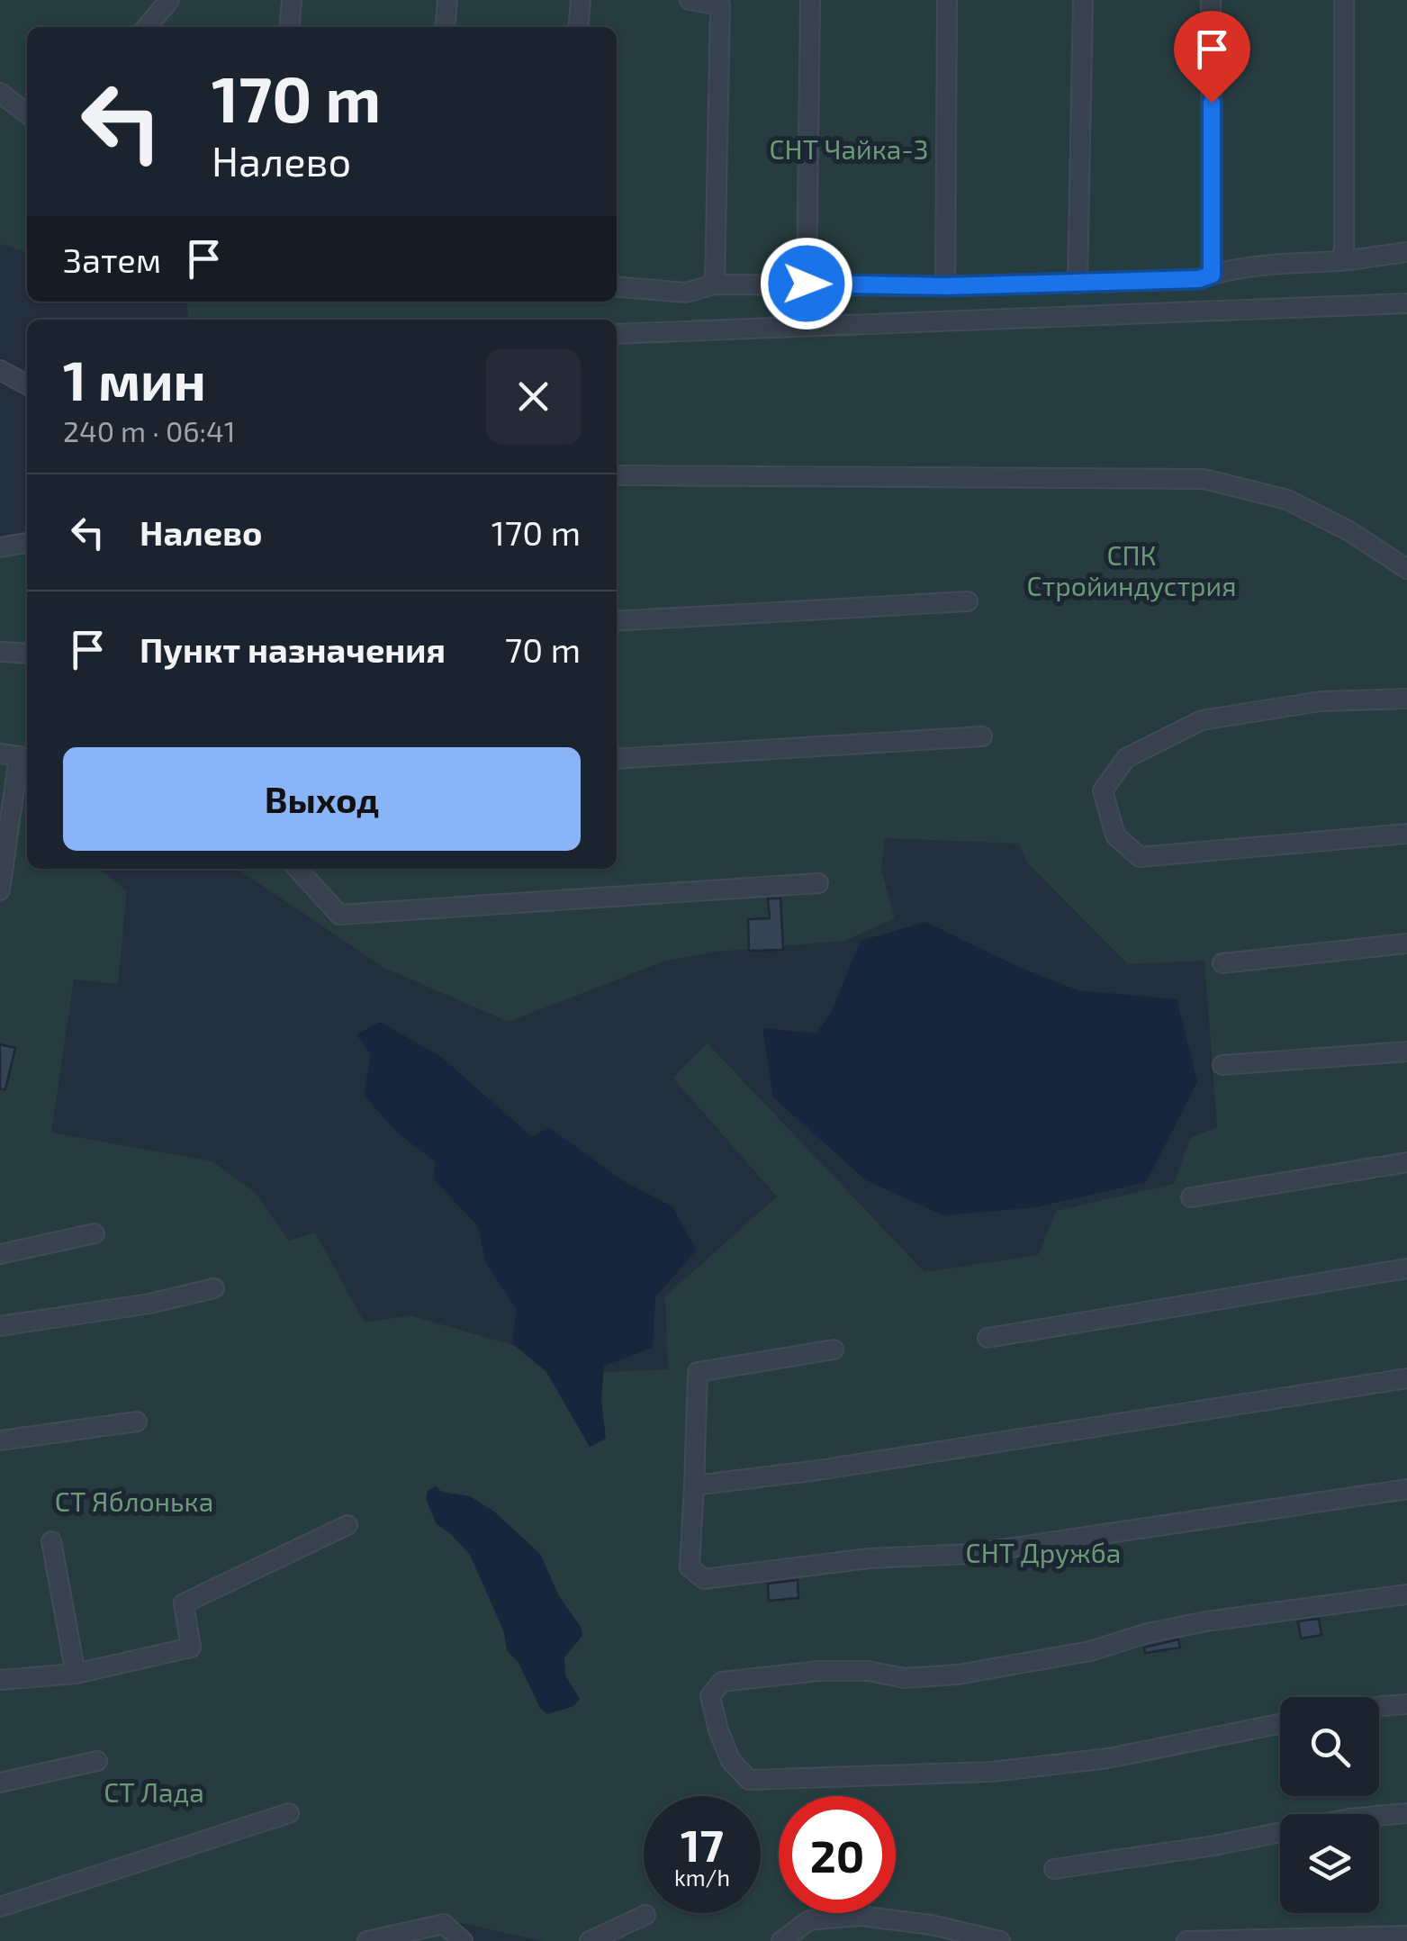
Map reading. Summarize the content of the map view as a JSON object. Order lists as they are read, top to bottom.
{
  "parks": [
    "СНТ Чайка-3",
    "СПК Стройиндустрия",
    "СТ Яблонька",
    "СНТ Дружба",
    "СТ Лада"
  ],
  "page": {
    "turn": ["170 m", "Налево"],
    "then": "Затем",
    "heading": ["1 мин", "240 m · 06:41"],
    "list": [
      {
        "name": "Налево",
        "value": "170 m"
      },
      {
        "name": "Пункт назначения",
        "value": "70 m"
      }
    ],
    "buttons": "Выход",
    "speed": "17 km/h",
    "limit": "20"
  }
}
